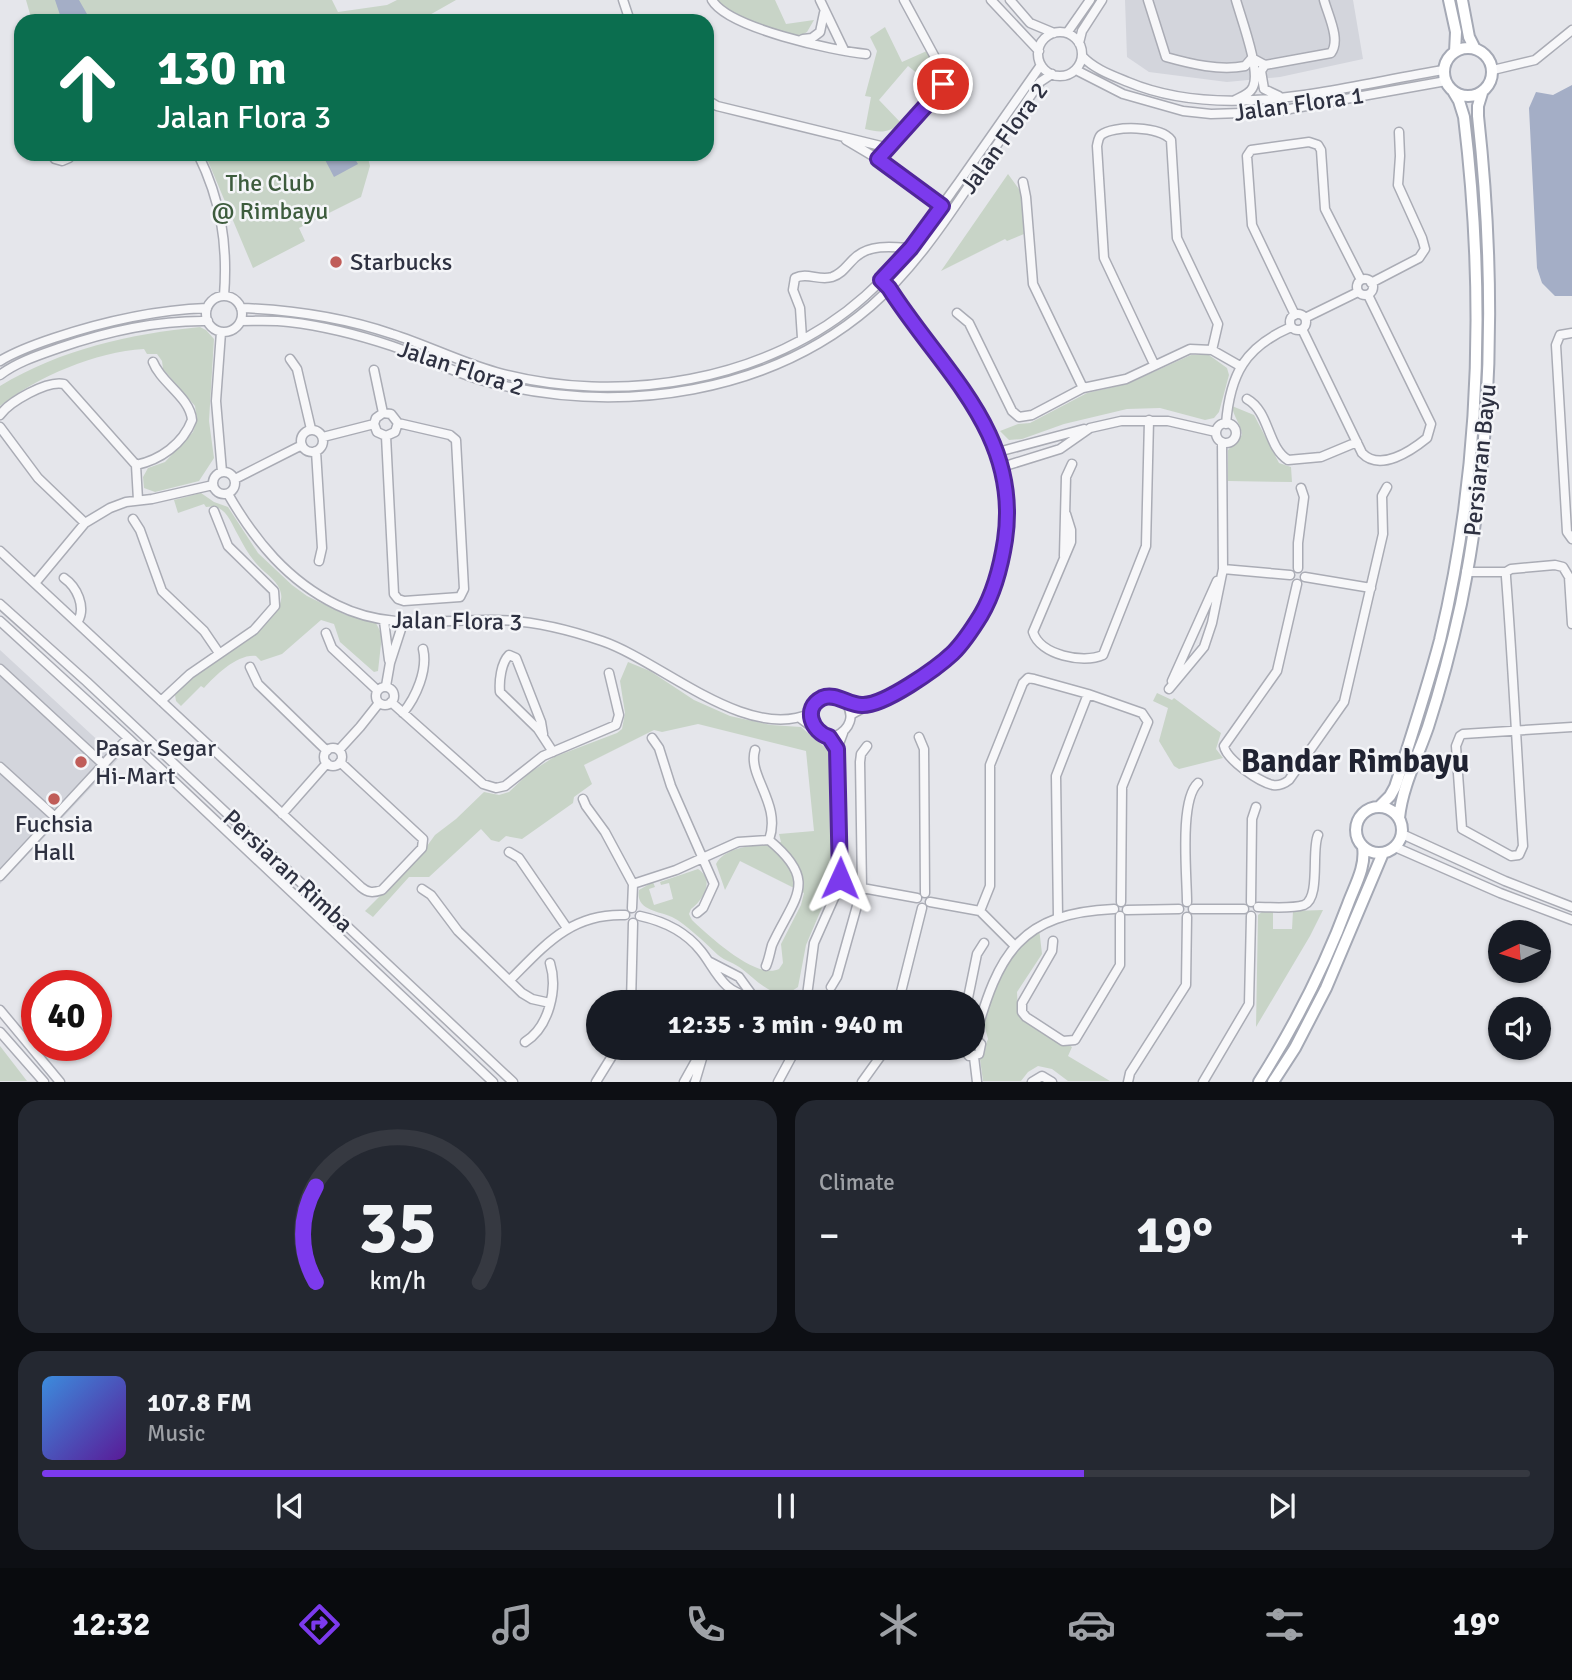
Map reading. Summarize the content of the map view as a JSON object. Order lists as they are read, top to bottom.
{
  "streets": {
    "main road": ["Persiaran Bayu"],
    "street": [
      "Jalan Flora 1",
      "Jalan Flora 2",
      "Jalan Flora 3",
      "Persiaran Rimba"
    ]
  },
  "crossings": [
    ["Jalan Flora 1", "Jalan Flora 2"],
    ["Jalan Flora 1", "Persiaran Bayu"]
  ],
  "districts": ["Bandar Rimbayu"],
  "parks": ["The Club @ Rimbayu"],
  "places": ["Starbucks", "Pasar Segar Hi-Mart", "Fuchsia Hall"],
  "north": "left",
  "page": {
    "turn": ["130 m", "Jalan Flora 3"],
    "limit": "40",
    "trip": "12:35 · 3 min · 940 m",
    "tile": "Climate",
    "heat": ["−", "19°", "+"],
    "song": ["107.8 FM", "Music"],
    "tabs": ["12:32", "19°"],
    "gauge": ["35", "km/h"]
  }
}
